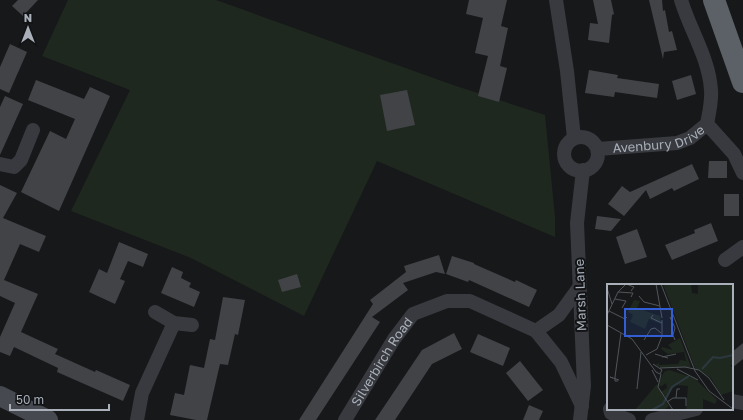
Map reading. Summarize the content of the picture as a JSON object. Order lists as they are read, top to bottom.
{
  "streets": {
    "street": ["Avenbury Drive", "Marsh Lane", "Silverbirch Road"]
  },
  "crossings": [
    ["Avenbury Drive", "Marsh Lane"],
    ["Marsh Lane", "Silverbirch Road"]
  ],
  "scale_bar": "50 m",
  "north": "top"
}
